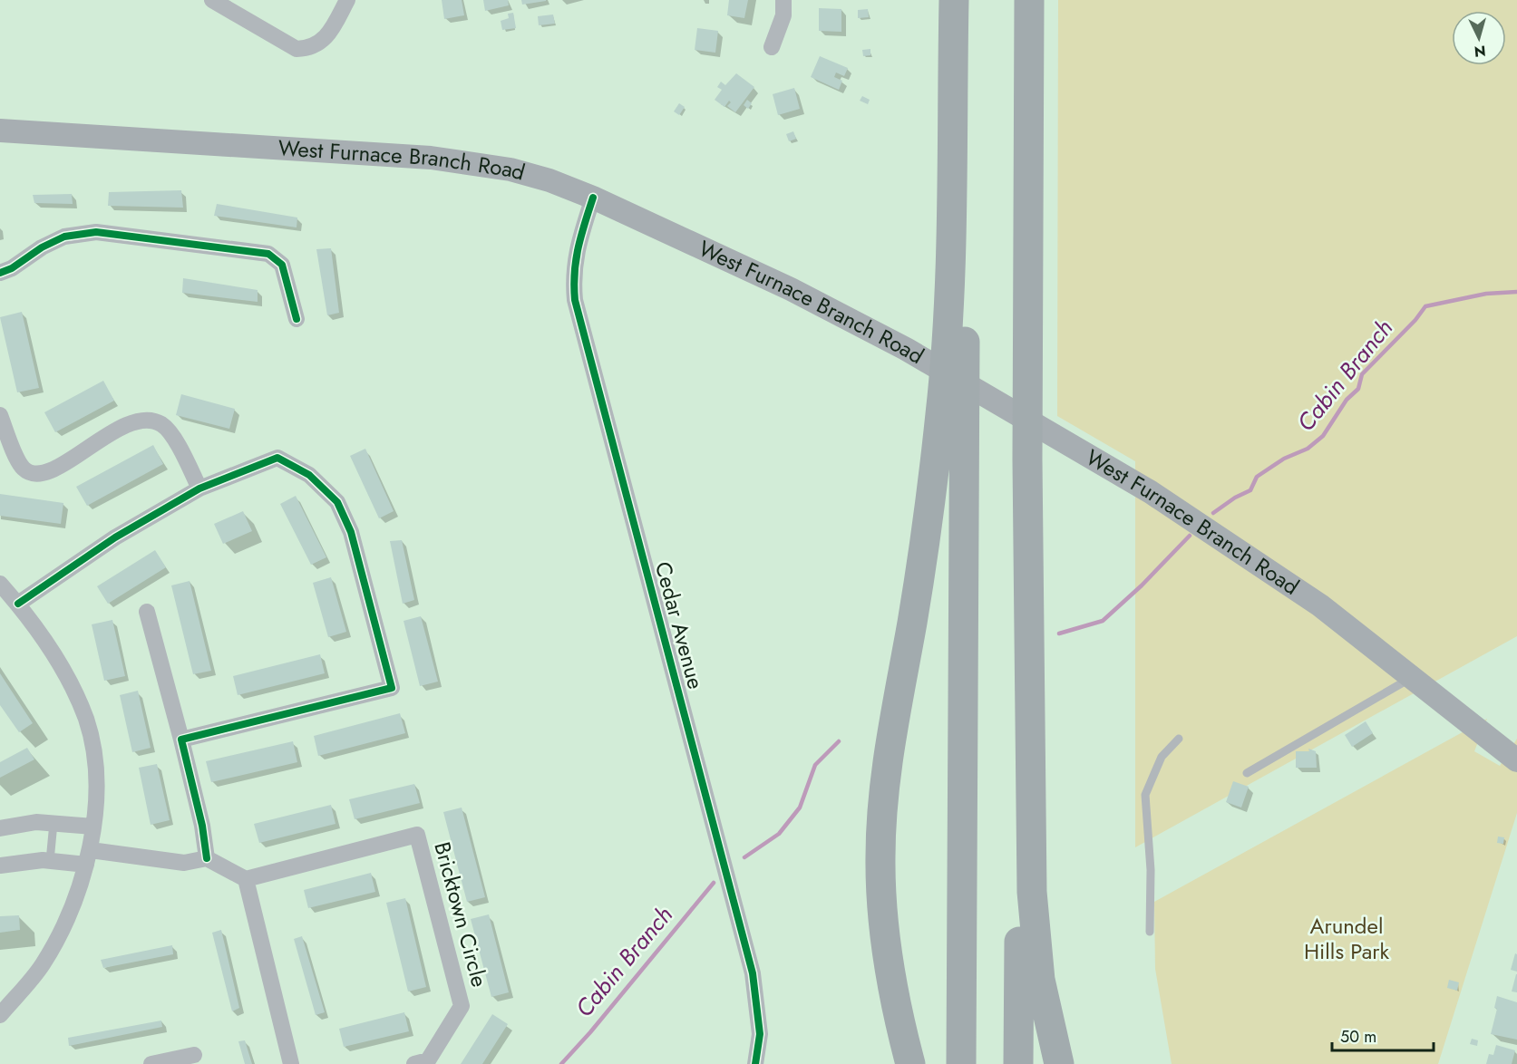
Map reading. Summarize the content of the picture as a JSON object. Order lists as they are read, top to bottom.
{
  "streets": {
    "main road": ["West Furnace Branch Road"],
    "street": ["Cedar Avenue", "Bricktown Circle"]
  },
  "crossings": [
    ["West Furnace Branch Road", "Cedar Avenue"]
  ],
  "water": ["Cabin Branch"],
  "parks": ["Arundel Hills Park"],
  "scale_bar": "50 m",
  "north": "bottom"
}
